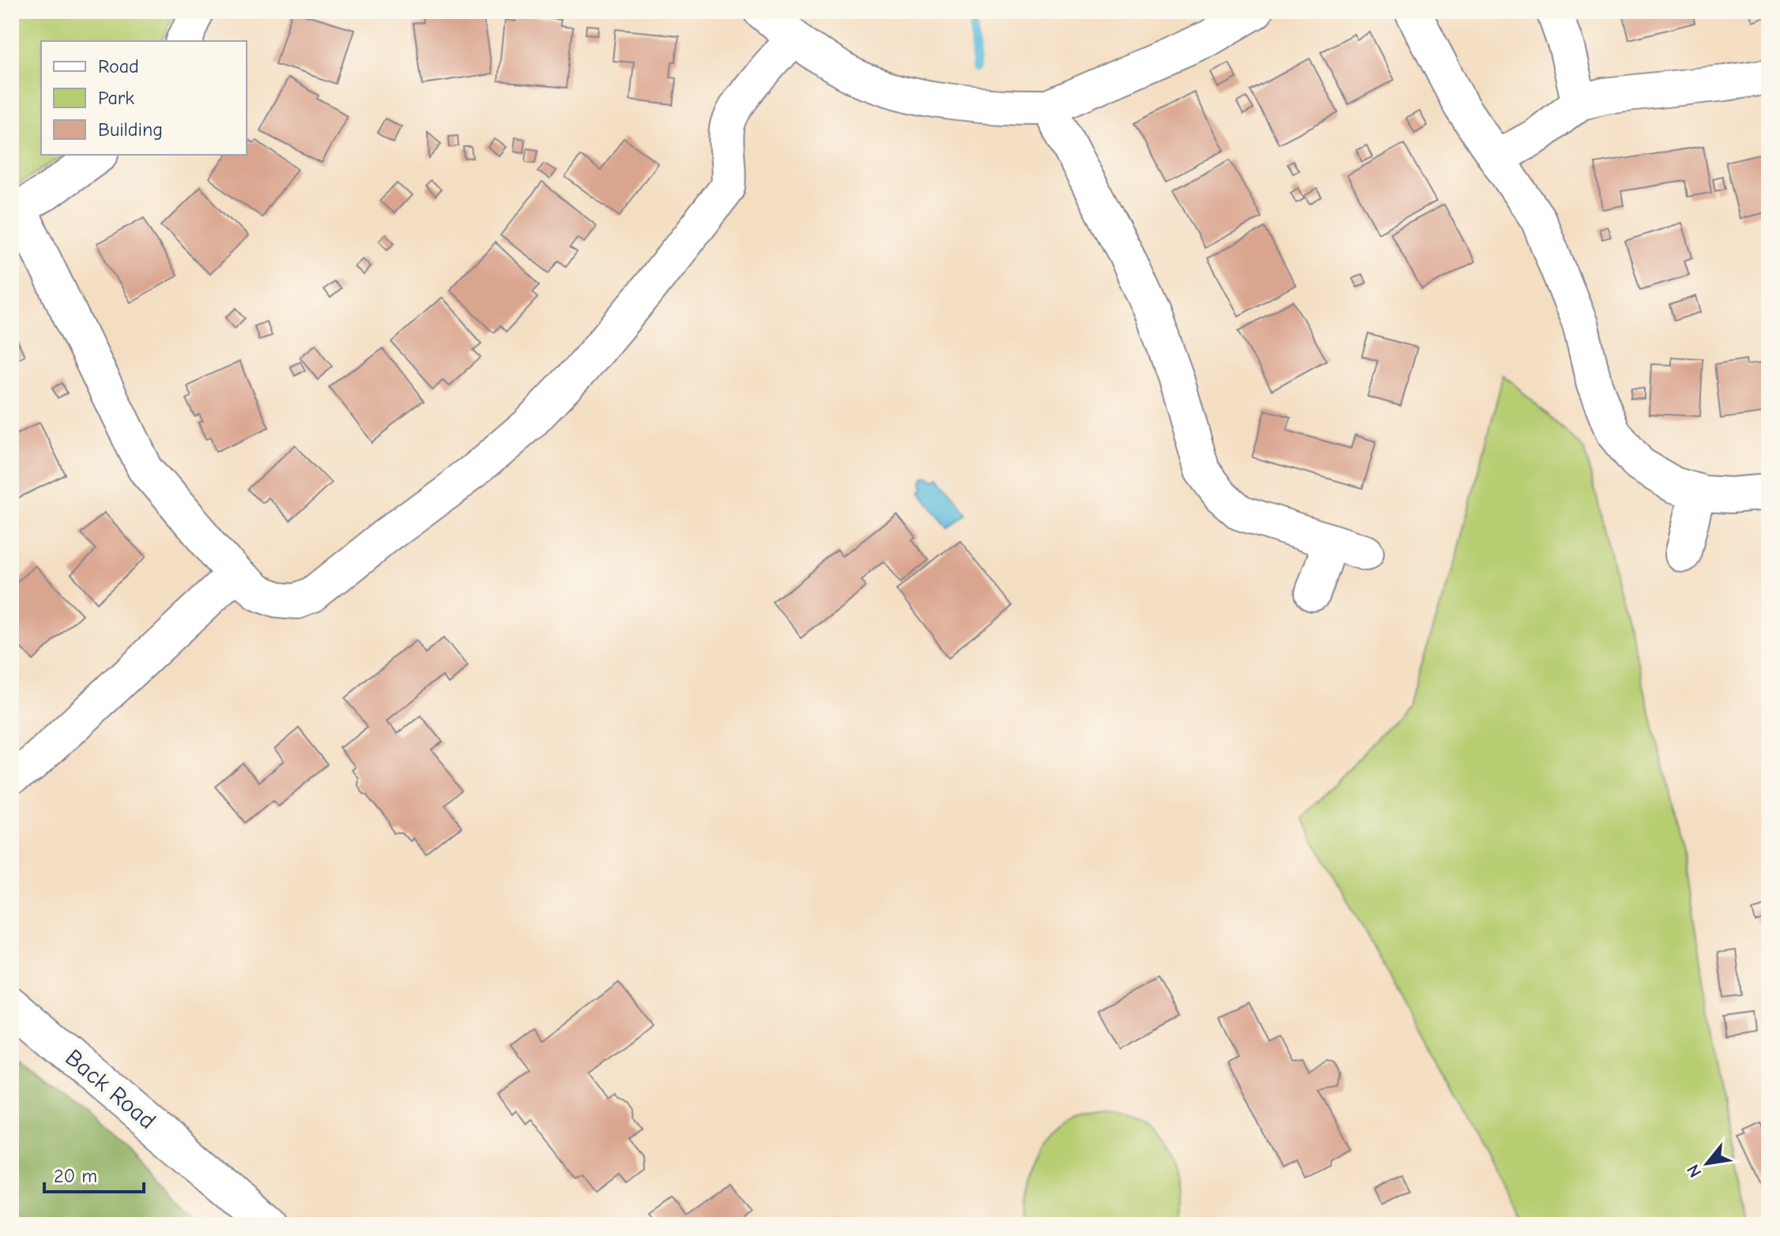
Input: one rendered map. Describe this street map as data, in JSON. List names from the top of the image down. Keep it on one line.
{"streets":{"street":["Back Road"]},"legend":["Road","Park","Building"],"scale_bar":"20 m","north":"bottom left"}
